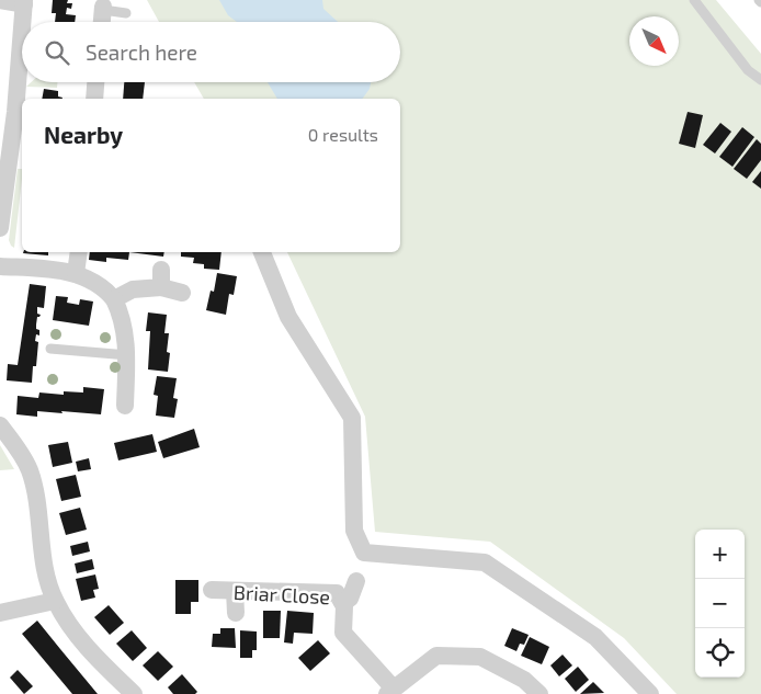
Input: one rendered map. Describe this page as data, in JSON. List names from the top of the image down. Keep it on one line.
{"streets":{"street":["Briar Close"]},"north":"bottom right","page":{"search":"Search here","heading":["Nearby","0 results"],"map_buttons":["+","−"]}}
